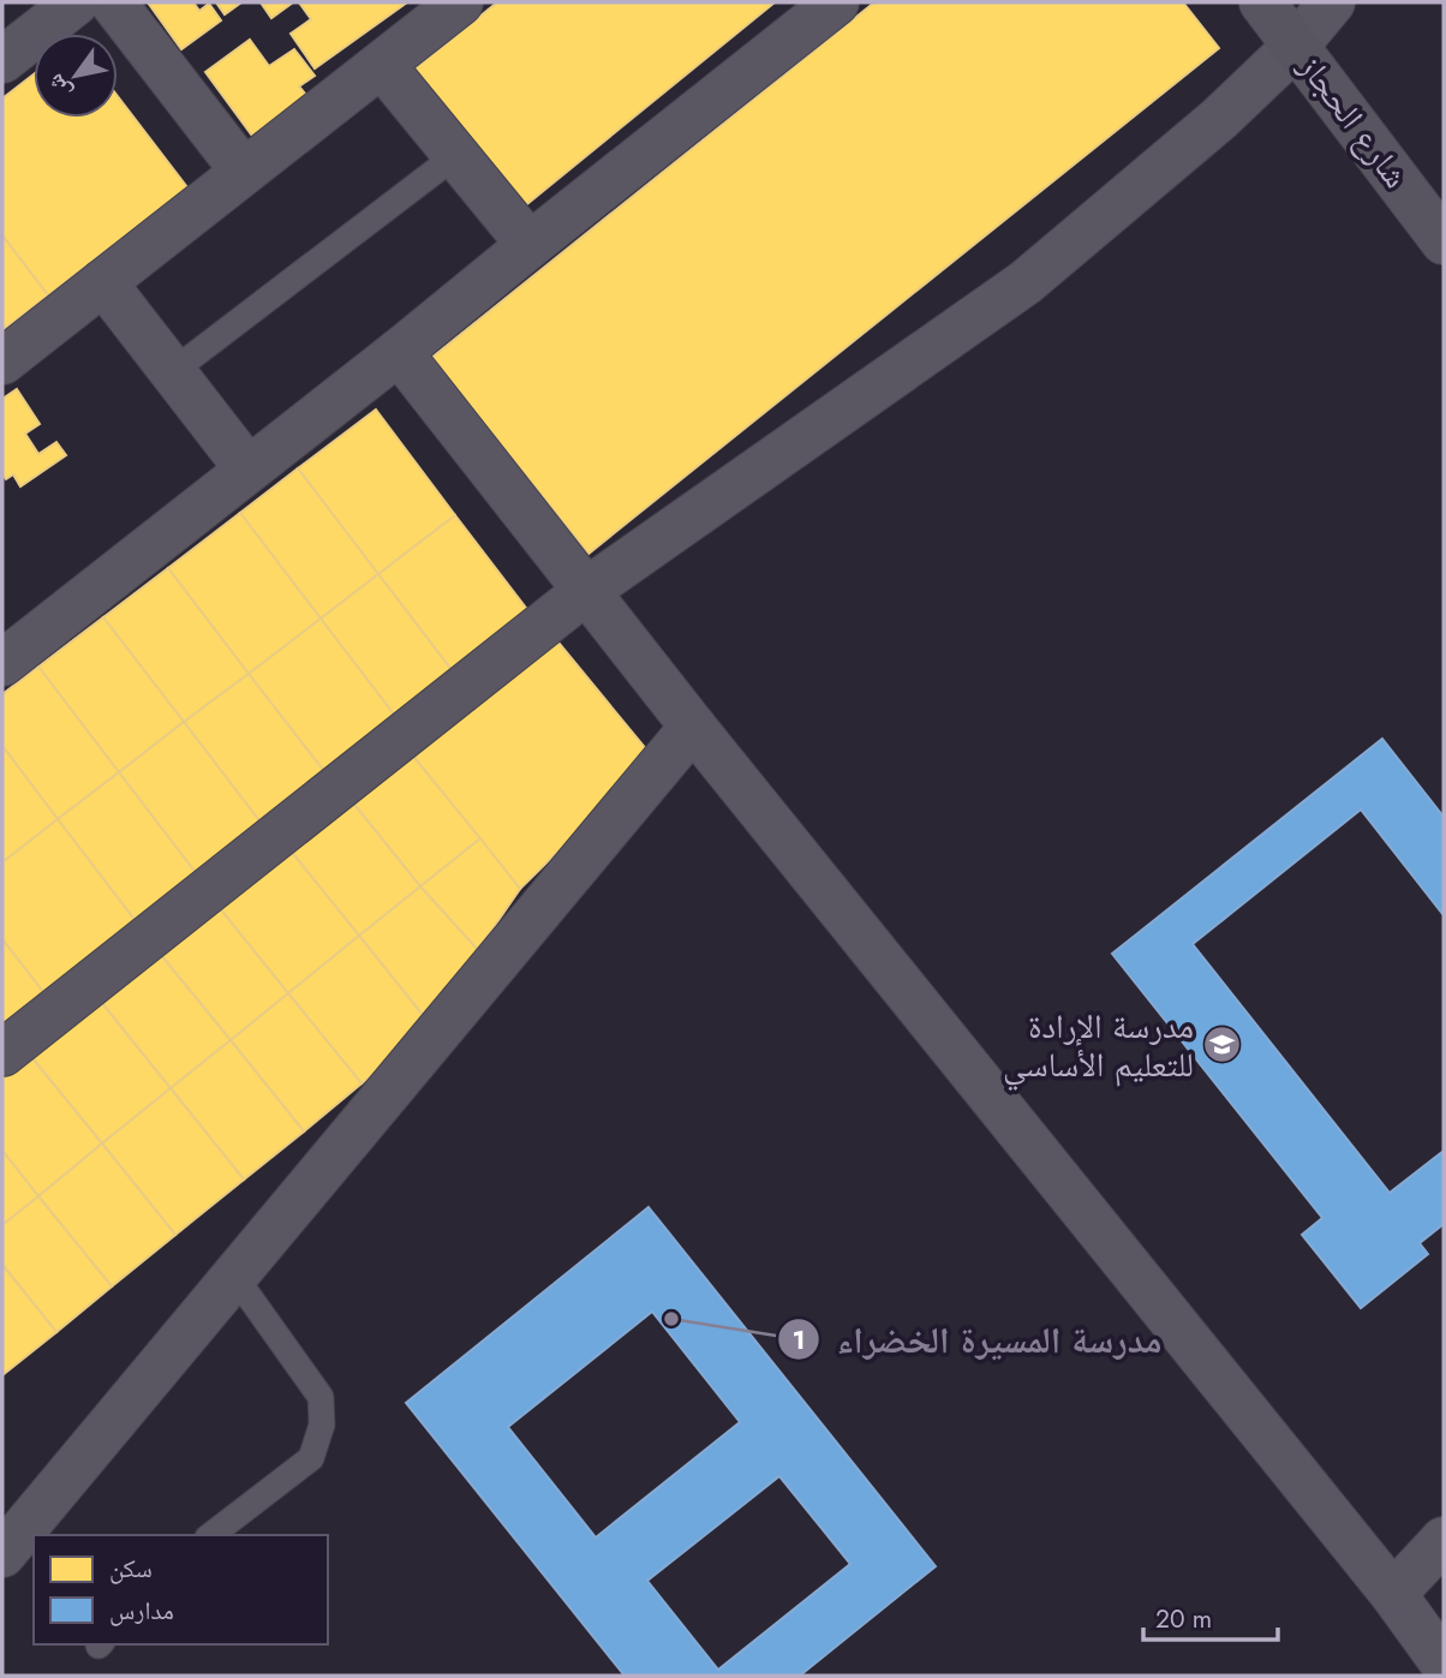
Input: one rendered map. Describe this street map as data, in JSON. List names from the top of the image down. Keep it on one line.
{"streets":{"main road":["شارع الحجاز"]},"places":{"school or university":["مدرسة الإرادة للتعليم الأساسي"],"other":["مدرسة المسيرة الخضراء"]},"legend":["سكن","مدارس"],"scale_bar":"20 m","north":"bottom left"}
